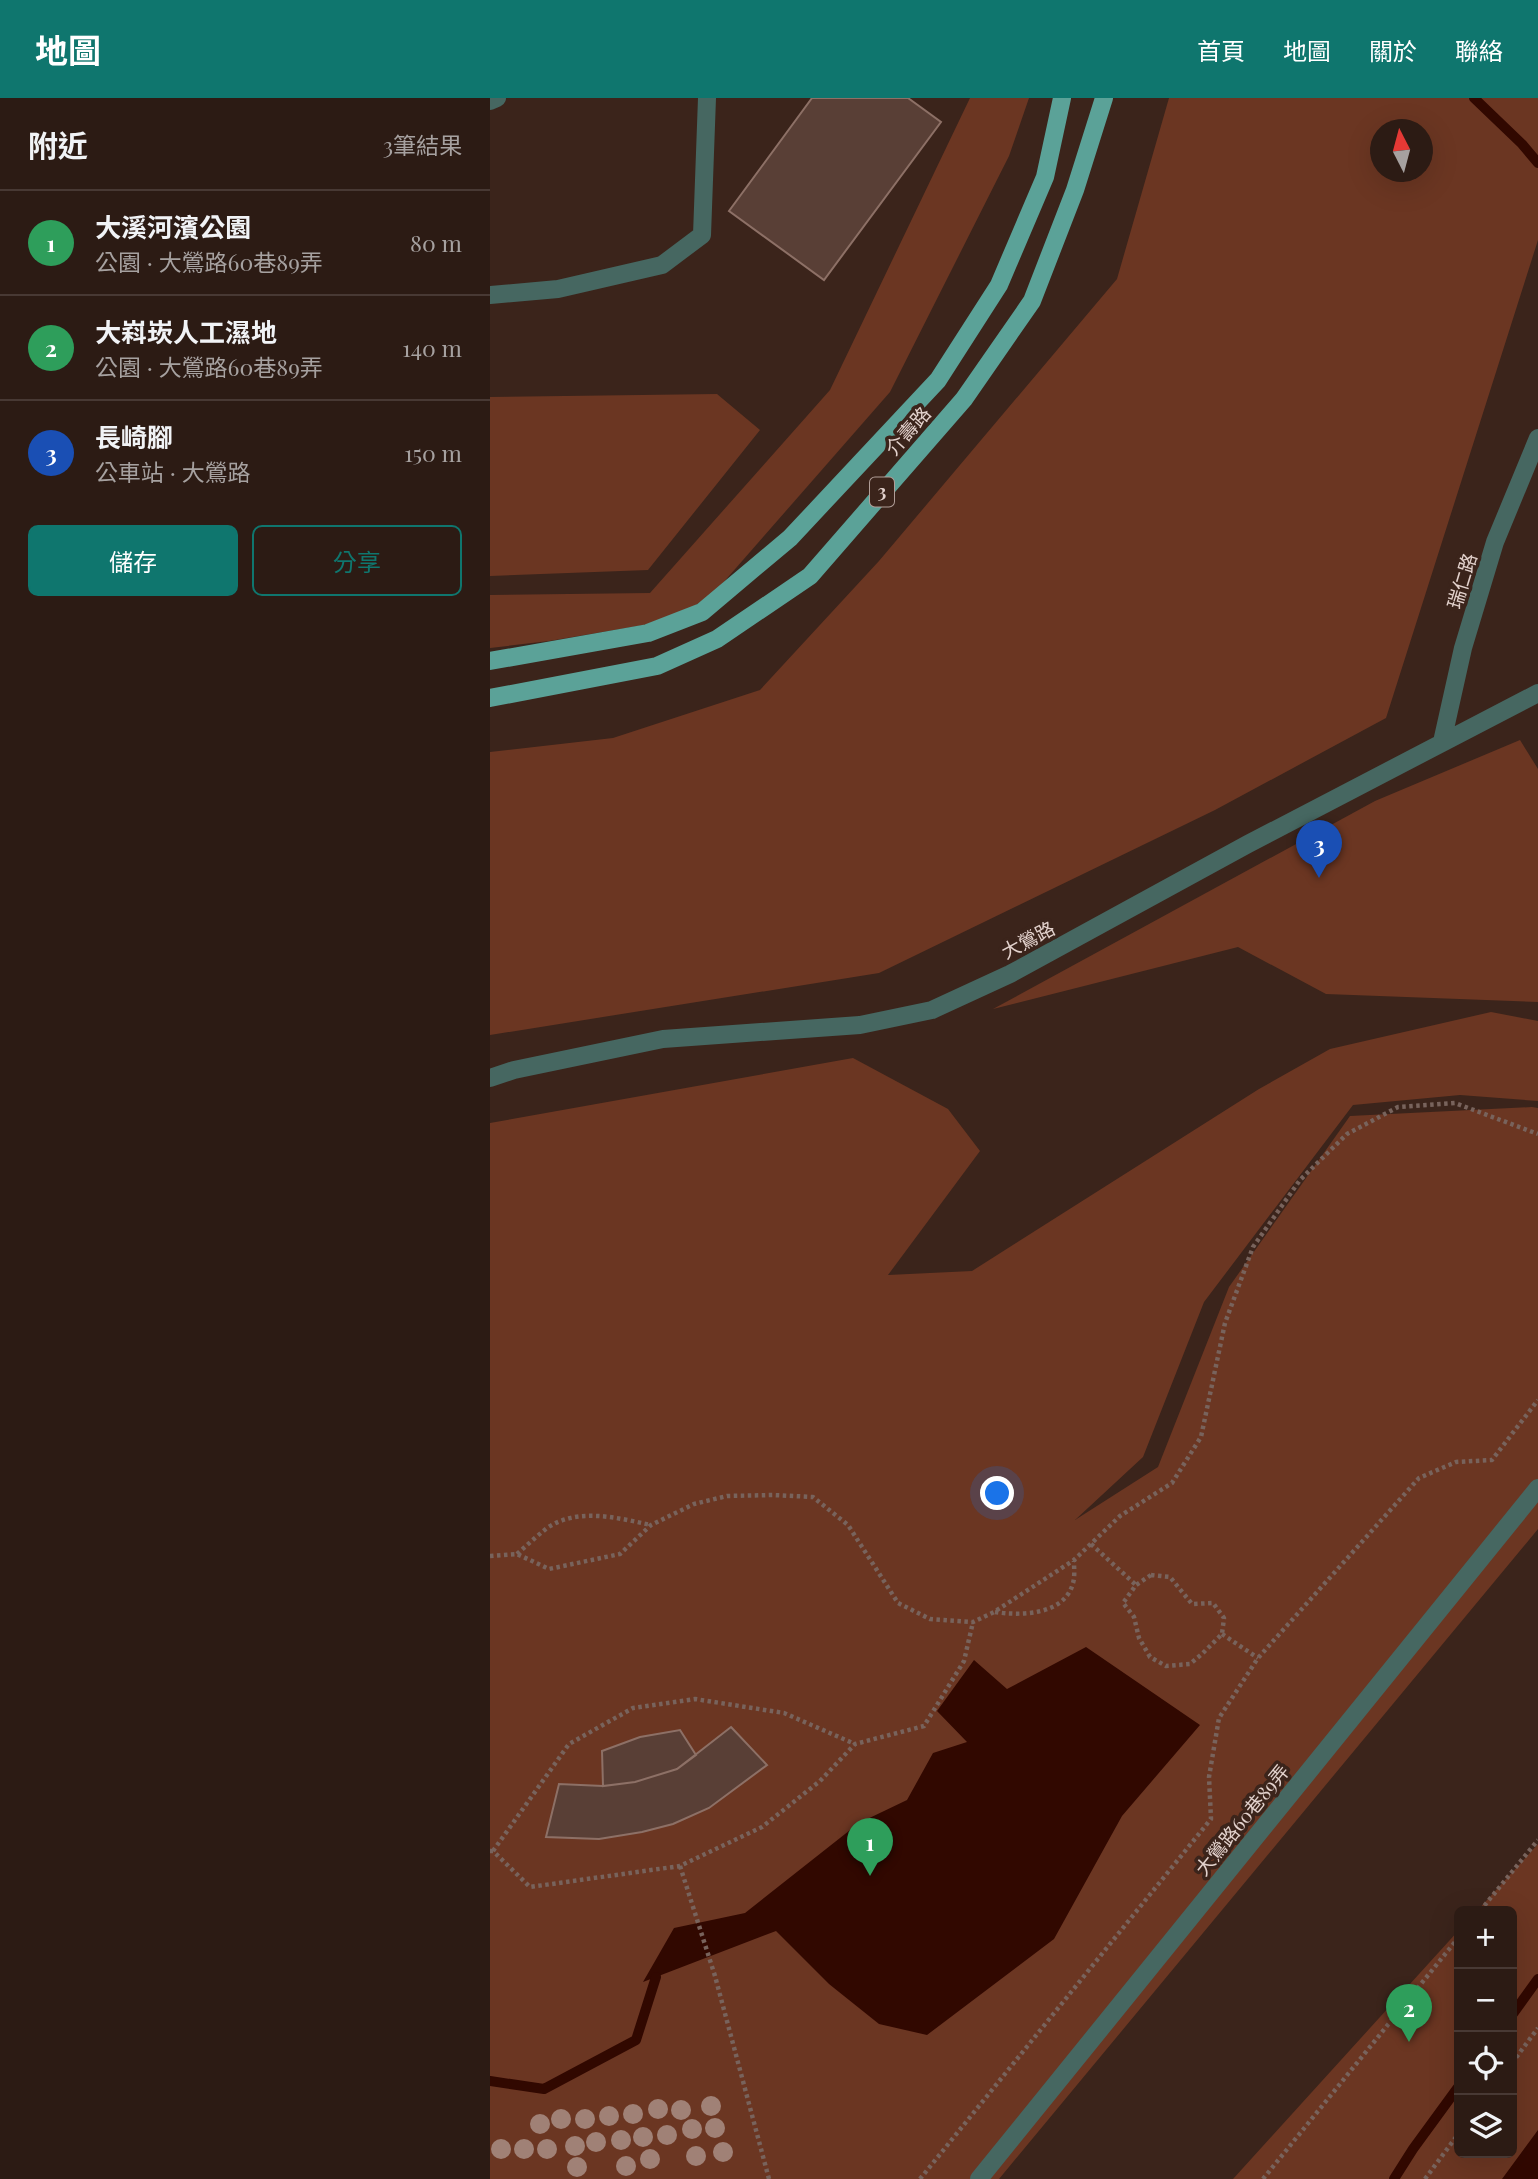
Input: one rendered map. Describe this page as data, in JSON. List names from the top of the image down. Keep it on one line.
{"streets":{"main road":["介壽路","3"],"street":["瑞仁路","大鶯路","大鶯路60巷89弄"]},"crossings":[["瑞仁路","大鶯路"]],"north":"top","page":{"header":"地圖","nav":["首頁","地圖","關於","聯絡"],"heading":["附近","3筆結果"],"list":[{"mark":"1","name":"大溪河濱公園","note":"公園 · 大鶯路60巷89弄","value":"80 m"},{"mark":"2","name":"大嵙崁人工濕地","note":"公園 · 大鶯路60巷89弄","value":"140 m"},{"mark":"3","name":"長崎腳","note":"公車站 · 大鶯路","value":"150 m"}],"buttons":["儲存","分享"],"pins":["3","1","2"],"map_buttons":["+","−"]}}
